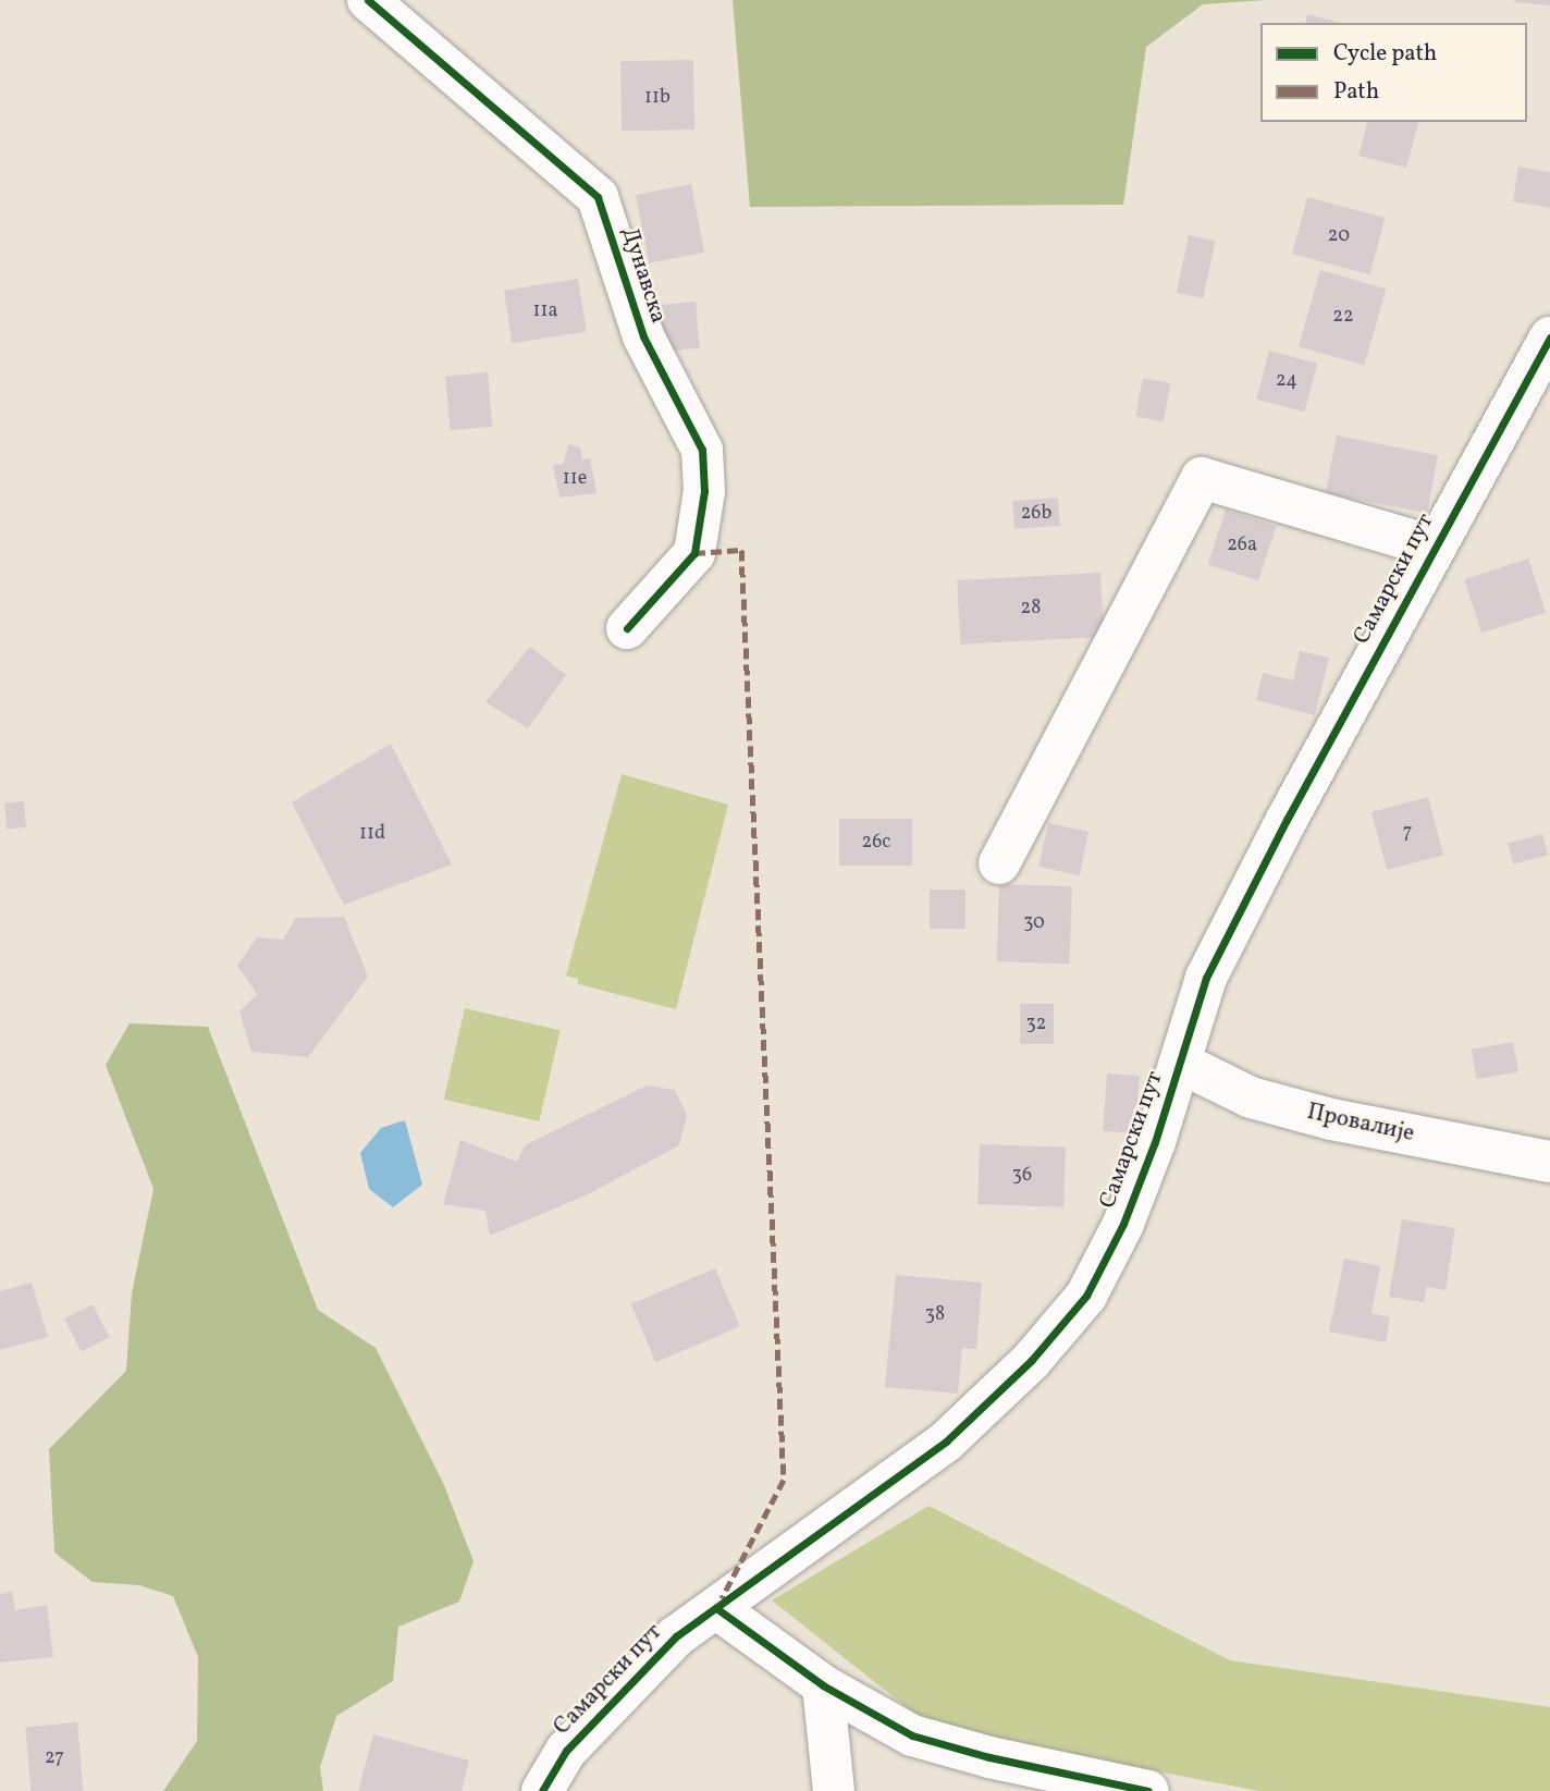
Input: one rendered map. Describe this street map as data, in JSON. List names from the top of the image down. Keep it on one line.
{"streets":{"street":["Дунавска","Самарски пут","Провалије"]},"crossings":[["Самарски пут","Провалије"]],"house_numbers":["11b","20","11a","22","24","11e","26b","26a","28","7","11d","26c","30","32","36","38","27"],"legend":["Cycle path","Path"]}
